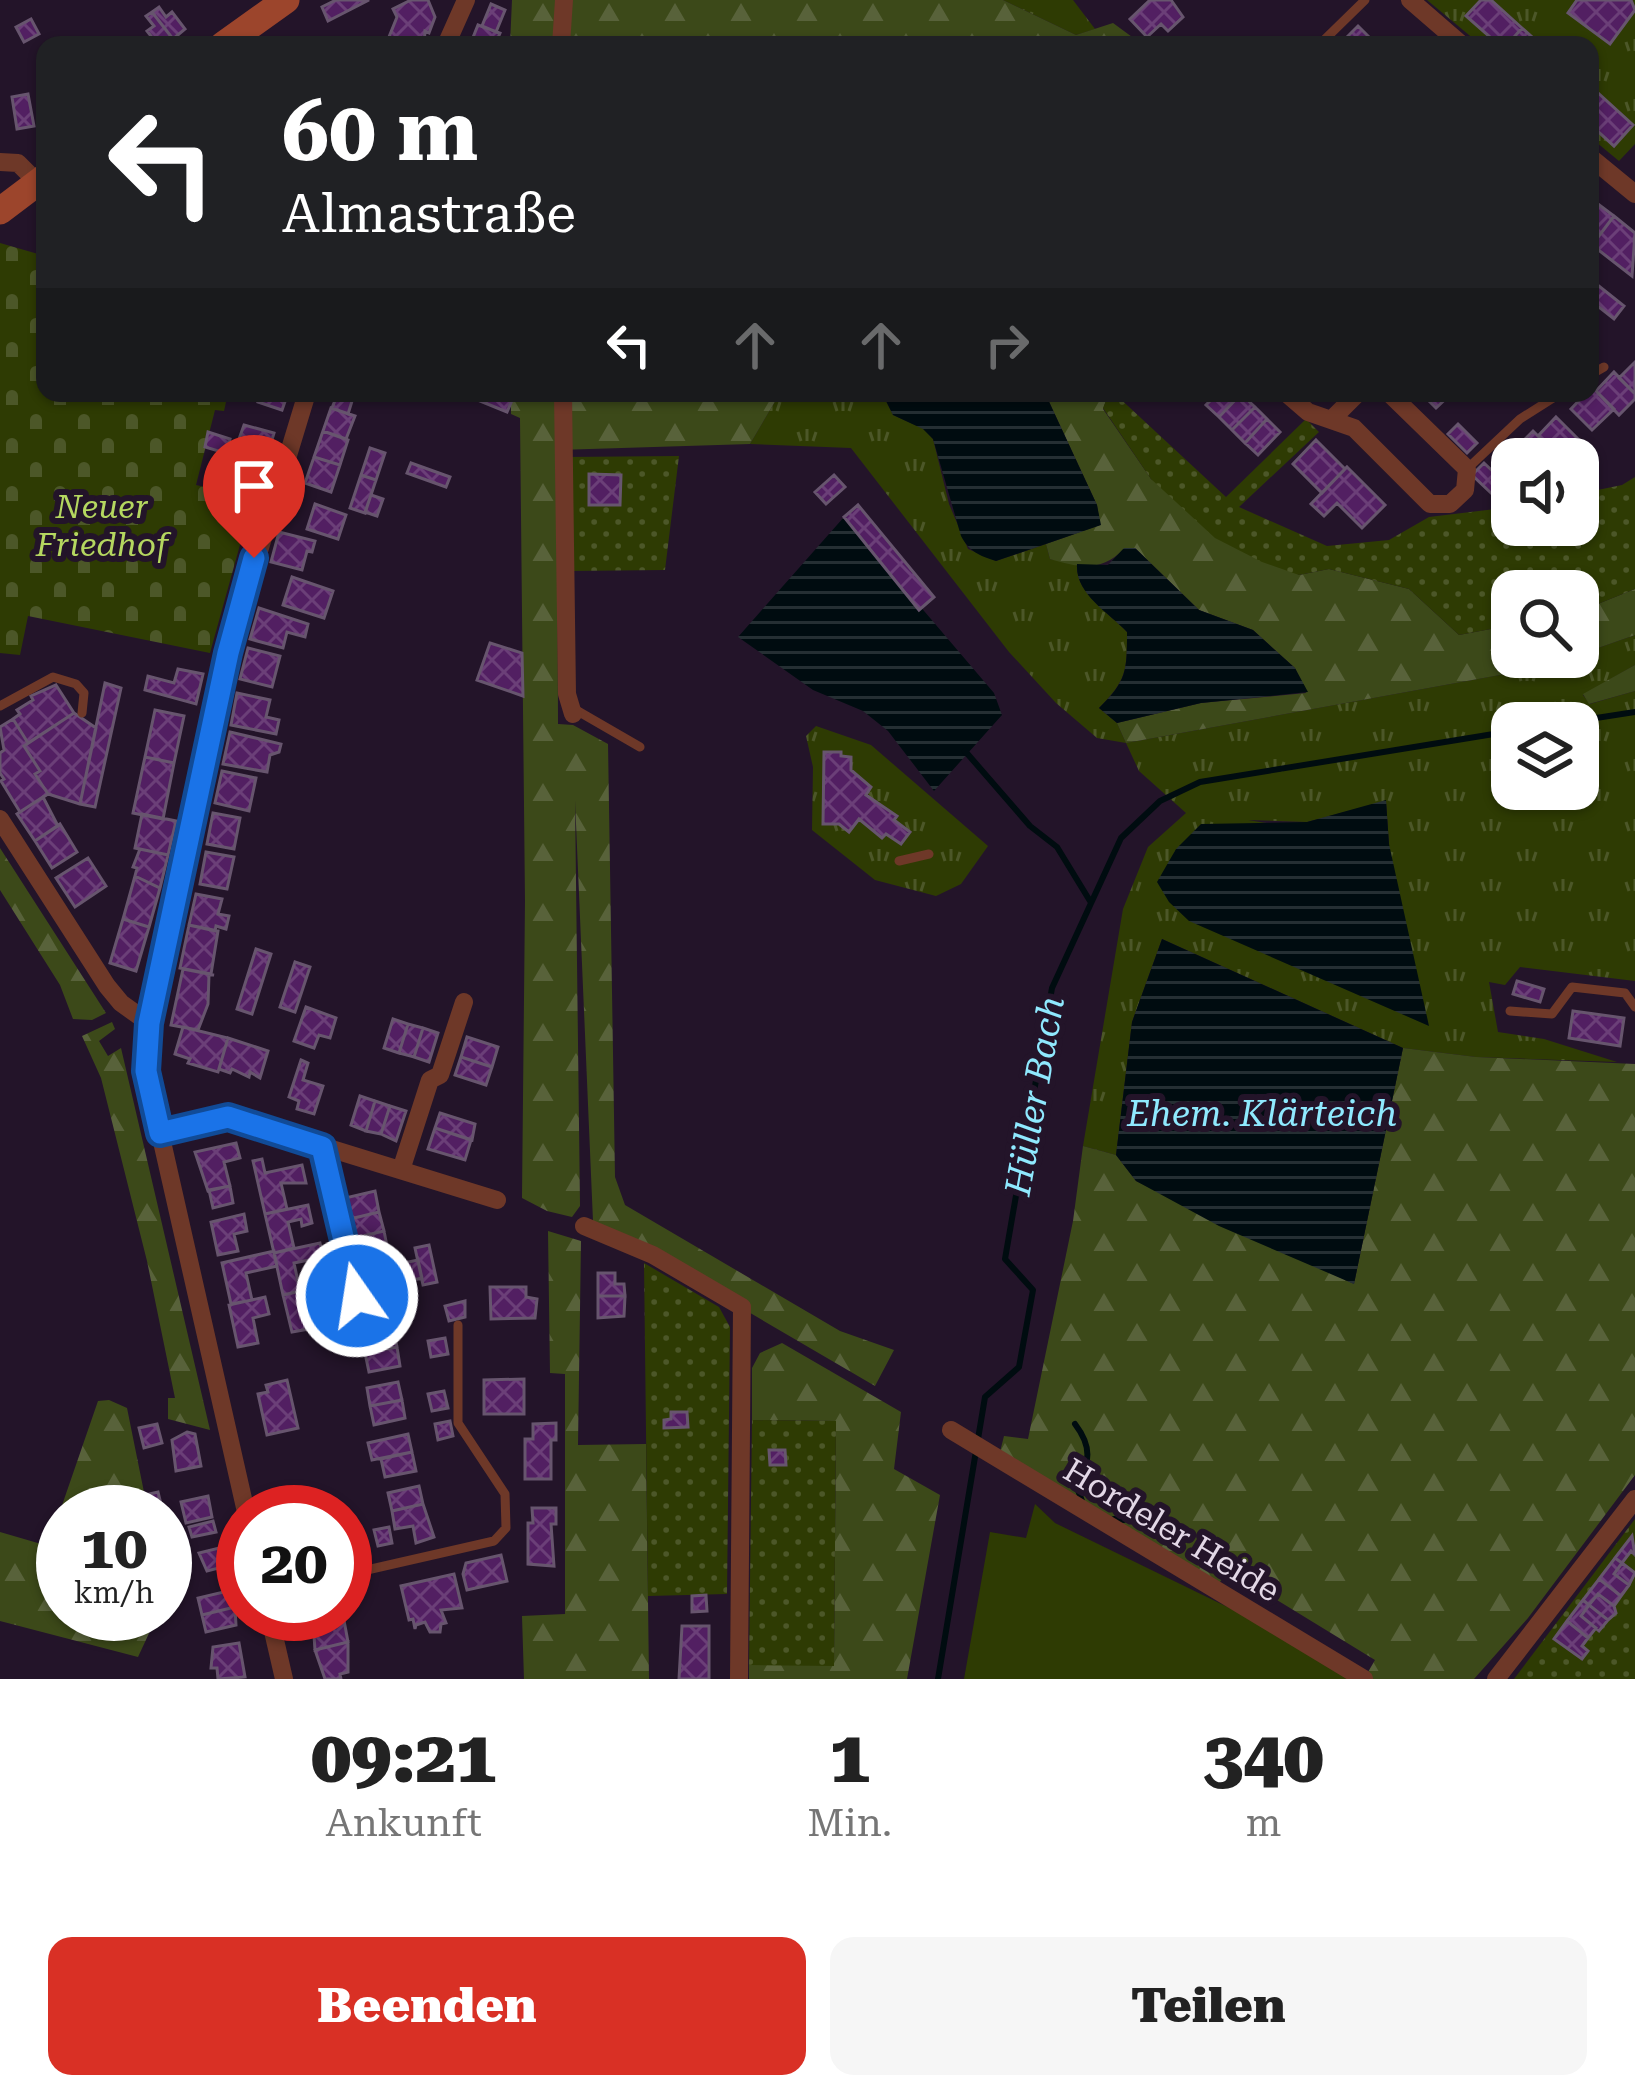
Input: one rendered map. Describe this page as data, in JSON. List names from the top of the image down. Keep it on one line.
{"streets":{"street":["Hordeler Heide"]},"water":["Hüller Bach","Ehem. Klärteich"],"parks":["Neuer Friedhof"],"page":{"turn":["60 m","Almastraße"],"speed":"10 km/h","limit":"20","eta":["09:21","Ankunft","1","Min.","340","m"],"buttons":["Beenden","Teilen"]}}
